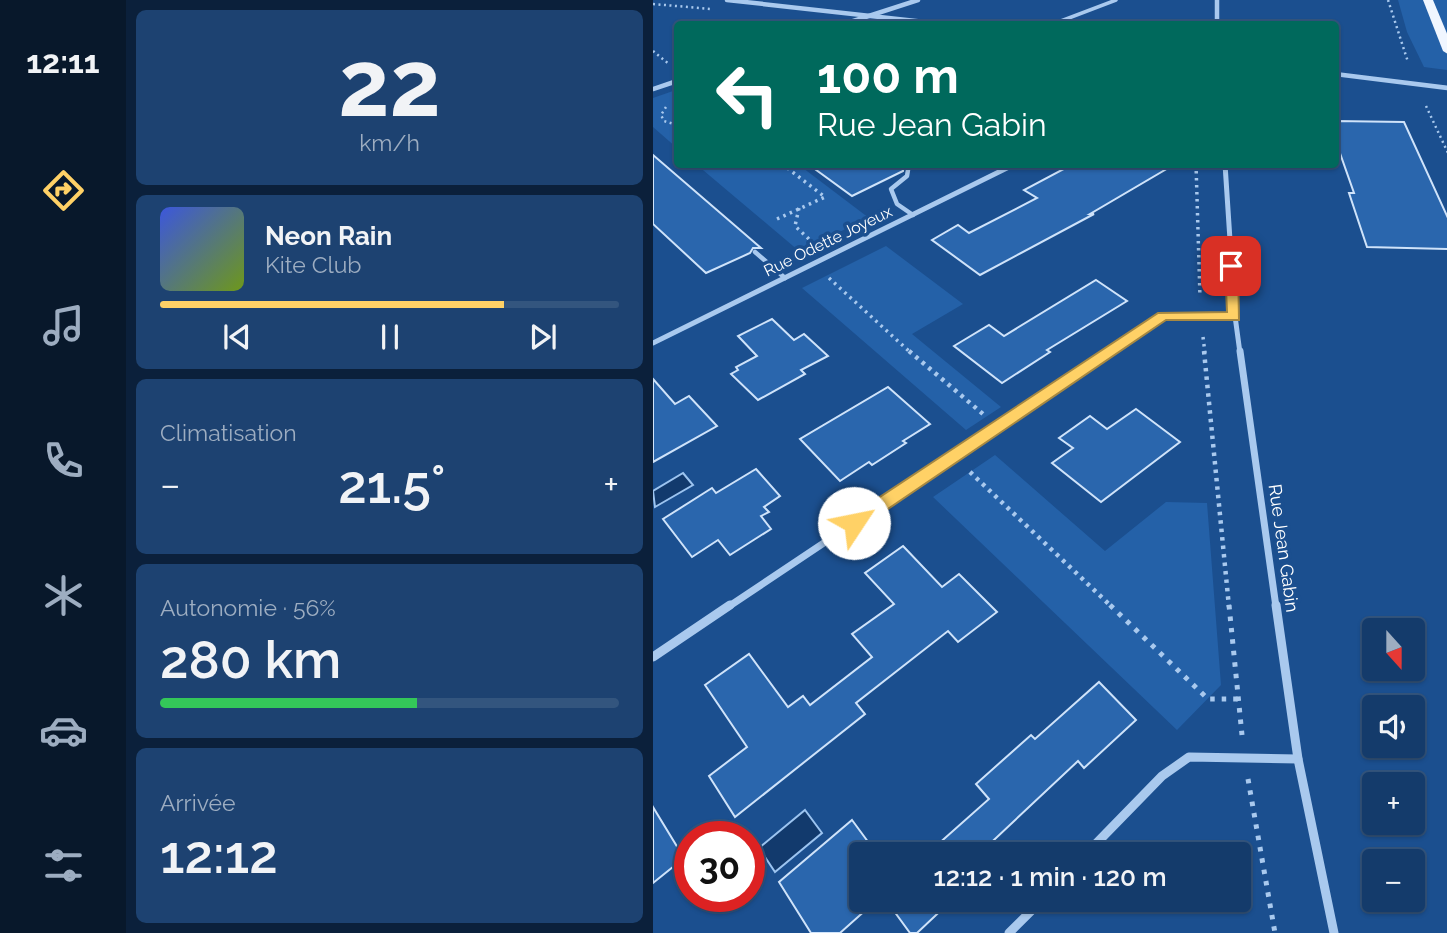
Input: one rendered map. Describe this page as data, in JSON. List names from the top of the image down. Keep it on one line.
{"streets":{"street":["Rue Odette Joyeux","Rue Jean Gabin"]},"north":"bottom","page":{"tabs":"12:11","tile":[["22","km/h"],"Climatisation",["Autonomie · 56%","280 km"],["Arrivée","12:12"]],"turn":["100 m","Rue Jean Gabin"],"song":["Neon Rain","Kite Club"],"heat":["−","21.5°","+"],"map_buttons":["+","−"],"limit":"30","trip":"12:12 · 1 min · 120 m"}}
